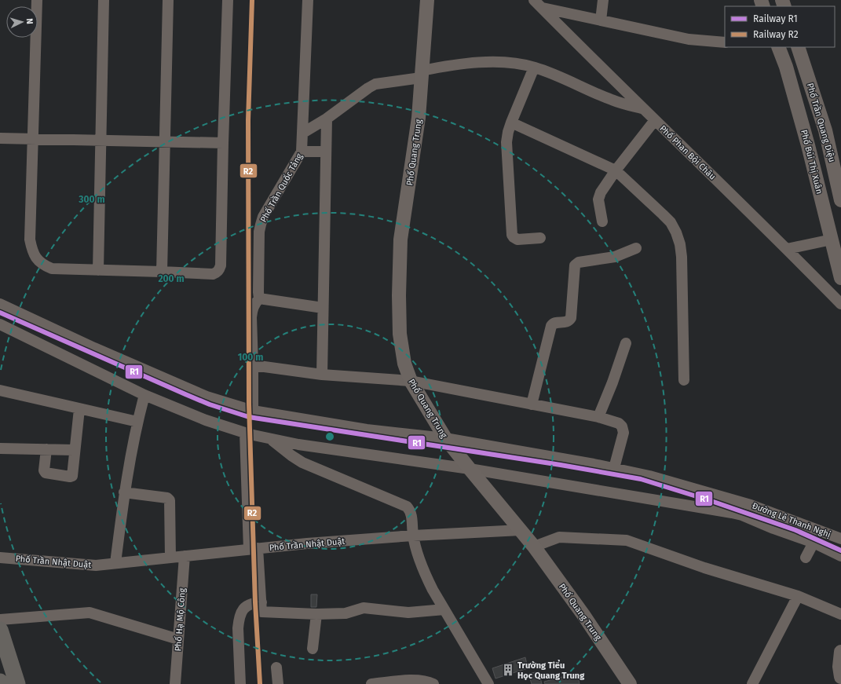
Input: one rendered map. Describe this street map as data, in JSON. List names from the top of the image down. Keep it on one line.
{"streets":{"main road":["Phố Trần Quang Diệu","Phố Quang Trung","Phố Bùi Thị Xuân"],"street":["Phố Phan Bội Châu","Phố Trần Quốc Tảng","Đường Lê Thanh Nghị","Phố Trần Nhật Duật","Phố Hạ Mộ Công"]},"crossings":[["Phố Quang Trung","Đường Lê Thanh Nghị"],["Phố Quang Trung","Phố Trần Nhật Duật"],["Phố Trần Nhật Duật","Phố Hạ Mộ Công"]],"places":{"building":["Trường Tiểu Học Quang Trung"]},"lines":["rail line R2","rail line R1"],"legend":["Railway R1","Railway R2"],"north":"right","rings":["300 m","200 m","100 m"]}
